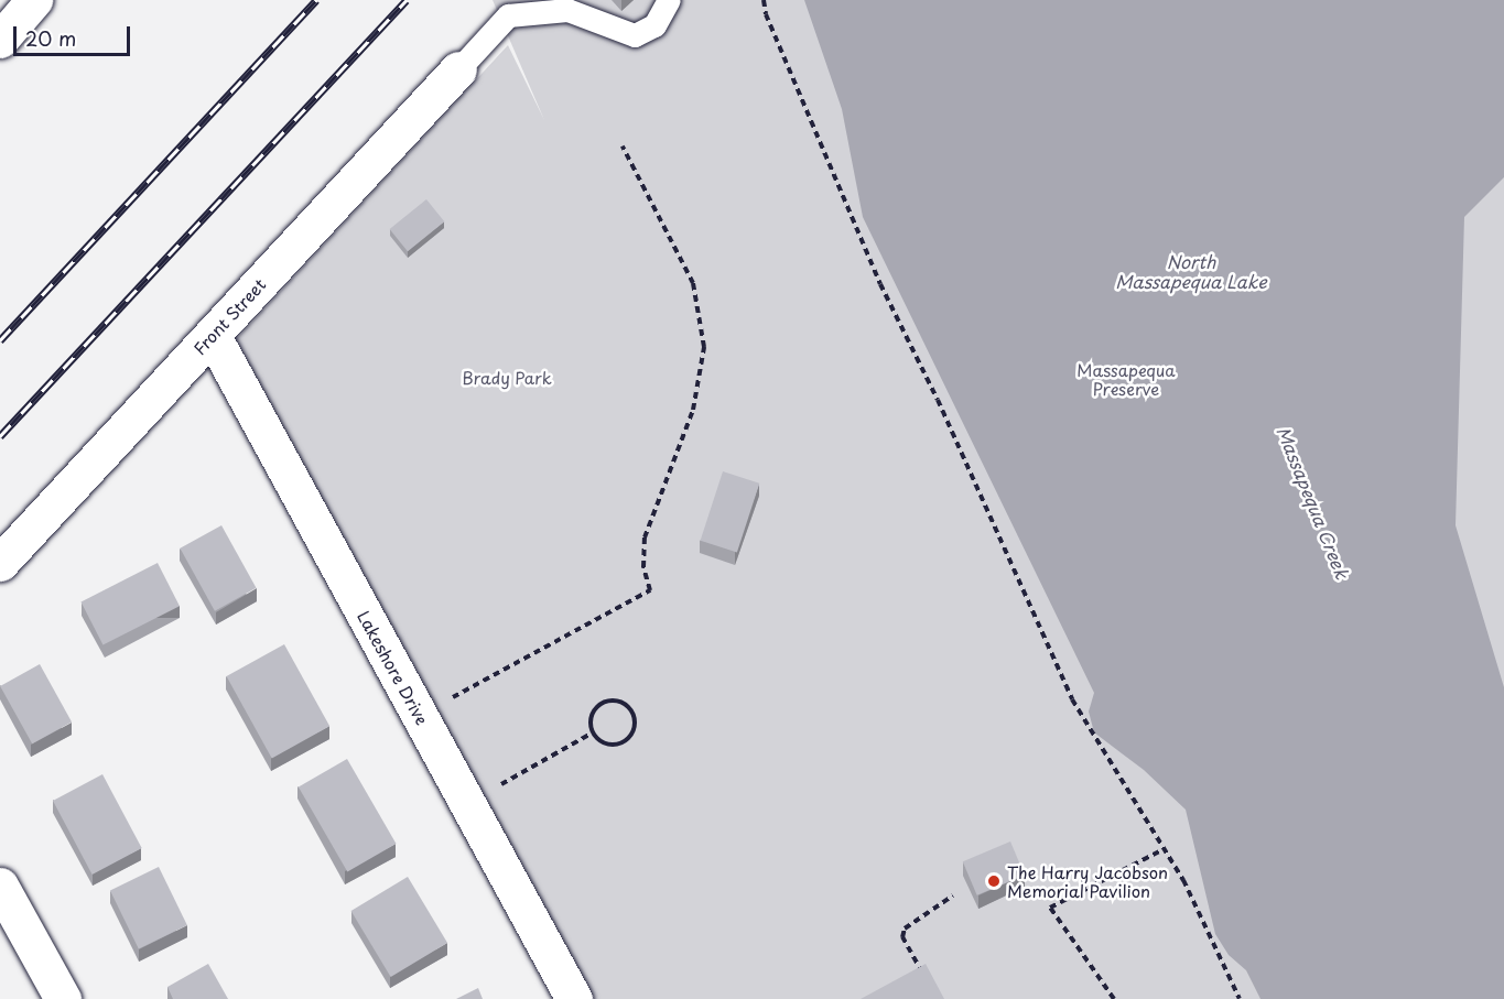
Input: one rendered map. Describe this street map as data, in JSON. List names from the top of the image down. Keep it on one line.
{"streets":{"main road":["Front Street","Lakeshore Drive"]},"crossings":[["Front Street","Lakeshore Drive"]],"water":["North Massapequa Lake","Massapequa Creek"],"parks":["Massapequa Preserve","Brady Park"],"places":["The Harry Jacobson Memorial Pavilion"],"scale_bar":"20 m"}
